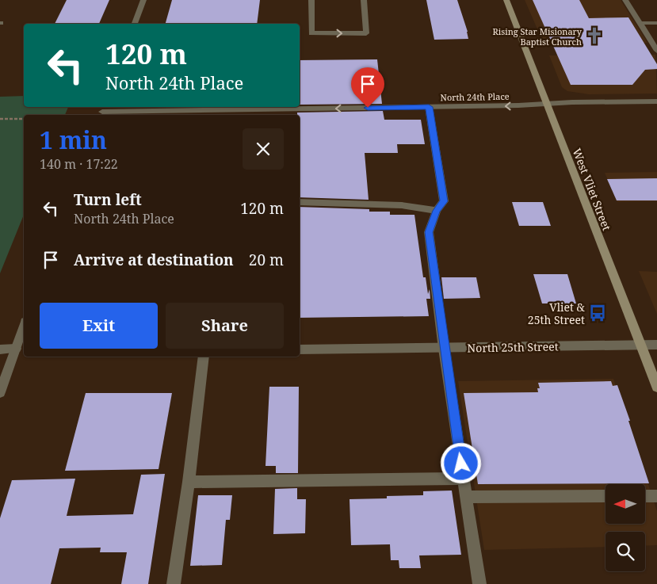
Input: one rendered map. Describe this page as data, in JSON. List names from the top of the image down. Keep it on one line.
{"streets":{"street":["North 24th Place","West Vliet Street","North 25th Street"]},"crossings":[["North 24th Place","West Vliet Street"],["West Vliet Street","North 25th Street"]],"one_way":["North 24th Place"],"places":{"church":["Rising Star Misionary Baptist Church"],"bus stop":["Vliet & 25th Street"]},"north":"left","page":{"turn":["120 m","North 24th Place"],"heading":["1 min","140 m · 17:22"],"list":[{"name":"Turn left","note":"North 24th Place","value":"120 m"},{"name":"Arrive at destination","value":"20 m"}],"buttons":["Exit","Share"]}}
